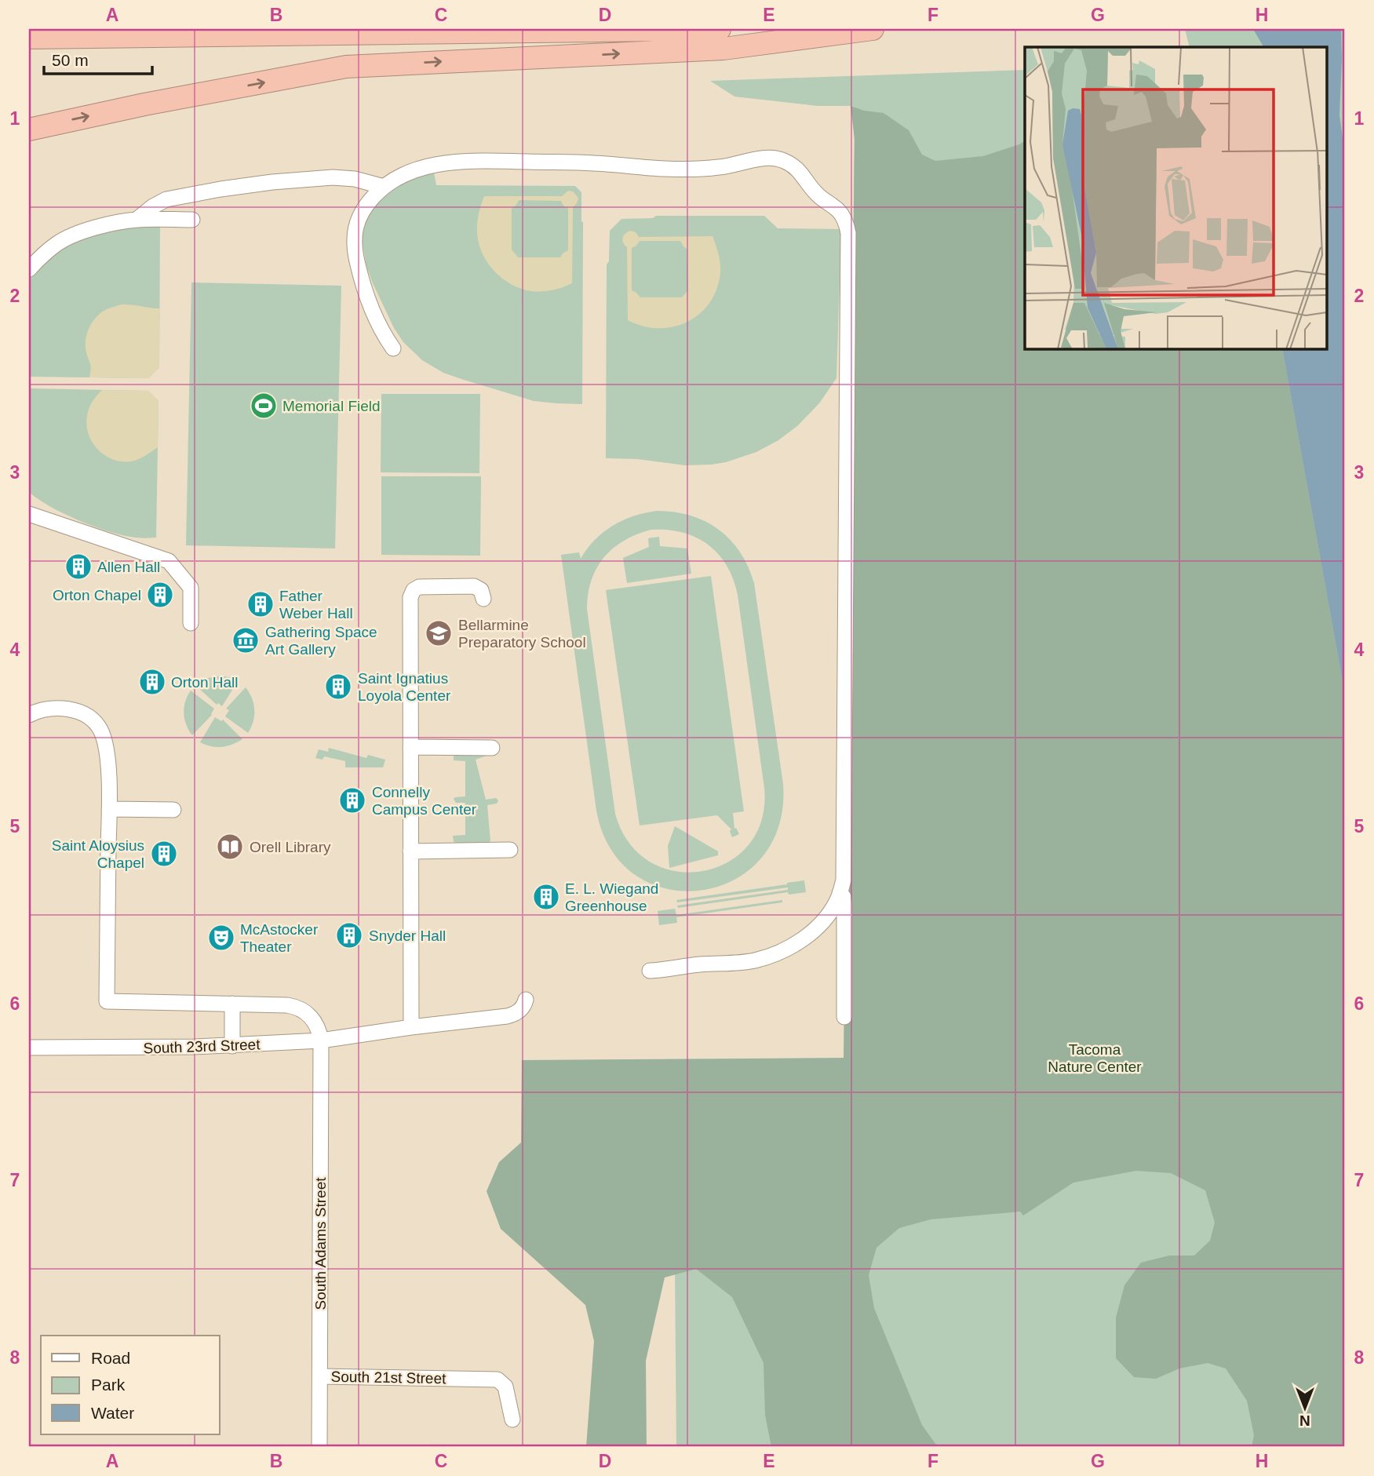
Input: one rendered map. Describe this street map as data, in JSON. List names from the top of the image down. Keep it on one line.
{"streets":{"street":["South 23rd Street","South Adams Street","South 21st Street"]},"crossings":[["South 23rd Street","South Adams Street"],["South Adams Street","South 21st Street"]],"parks":["Tacoma Nature Center"],"places":{"sports":["Memorial Field"],"building":["Allen Hall","Orton Chapel","Father Weber Hall","Orton Hall","Saint Ignatius Loyola Center","Connelly Campus Center","Saint Aloysius Chapel","E. L. Wiegand Greenhouse","Snyder Hall"],"school or university":["Bellarmine Preparatory School"],"museum":["Gathering Space Art Gallery"],"library":["Orell Library"],"theatre":["McAstocker Theater"]},"legend":["Road","Park","Water"],"scale_bar":"50 m","north":"bottom","grid":{"columns":["A","B","C","D","E","F","G","H"],"rows":["1","2","3","4","5","6","7","8"]}}
